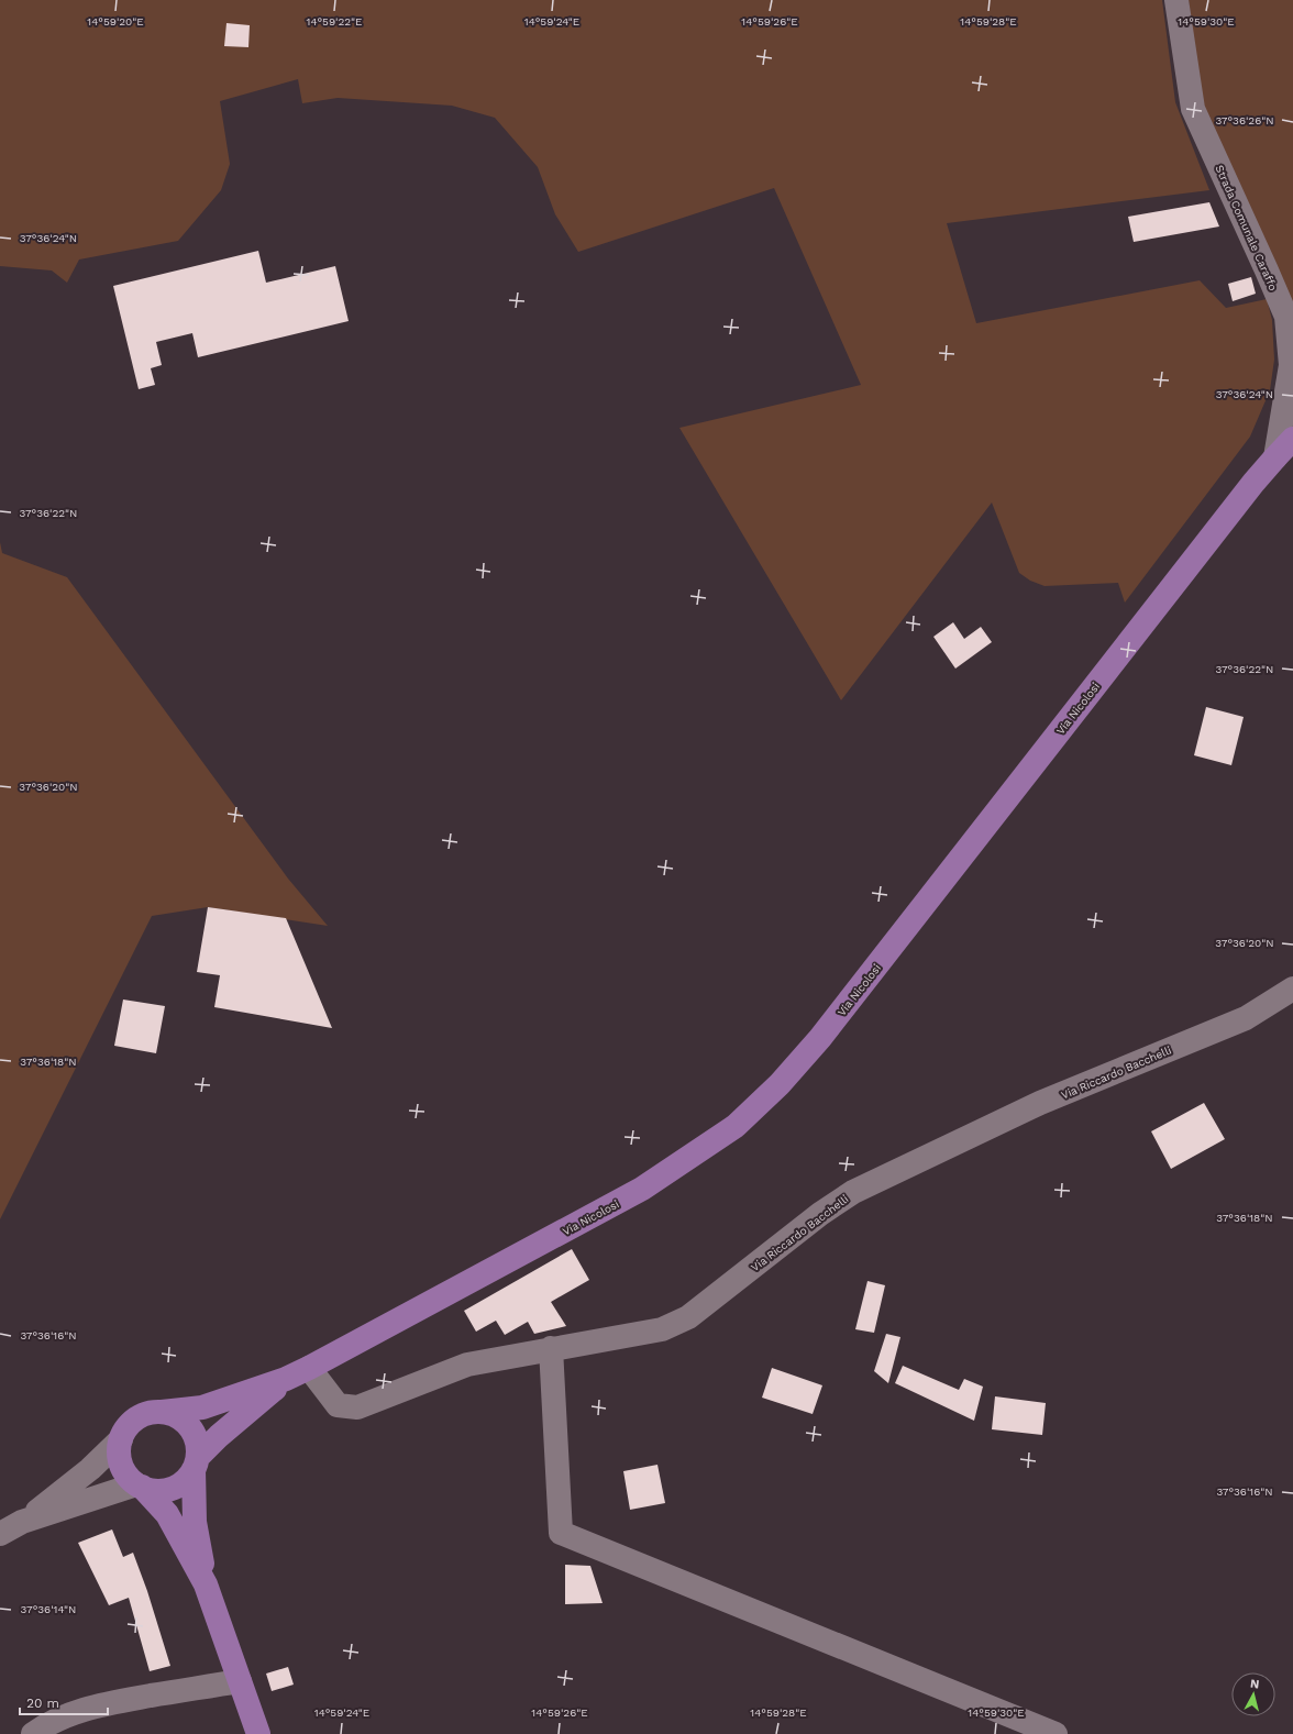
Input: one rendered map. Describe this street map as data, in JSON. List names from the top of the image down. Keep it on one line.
{"streets":{"main road":["Via Nicolosi"],"street":["Strada Comunale Caraffo","Via Riccardo Bacchelli"]},"crossings":[["Strada Comunale Caraffo","Via Nicolosi"],["Via Nicolosi","Via Riccardo Bacchelli"]],"scale_bar":"20 m","north":"top","coordinates":["14°59'20\"E","14°59'22\"E","14°59'24\"E","14°59'26\"E","14°59'28\"E","14°59'30\"E","37°36'26\"N","37°36'24\"N","37°36'22\"N","37°36'20\"N","37°36'18\"N","37°36'16\"N","37°36'14\"N"]}
